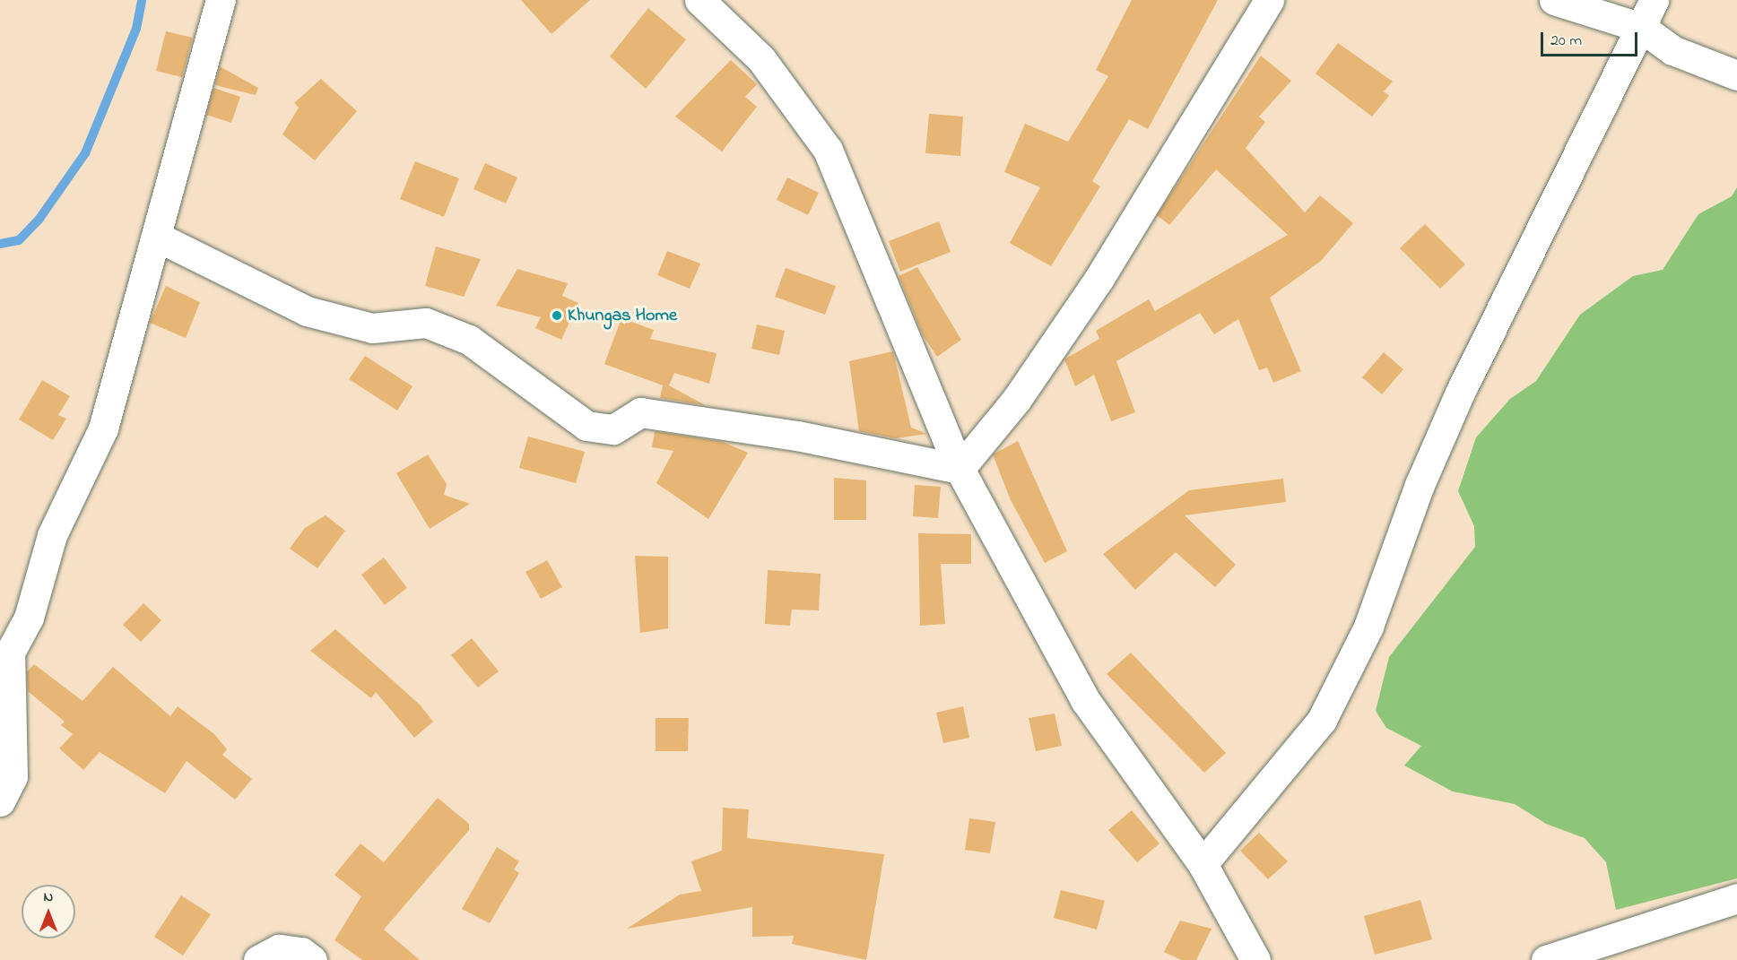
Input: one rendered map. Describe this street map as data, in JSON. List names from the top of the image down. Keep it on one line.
{"places":["Khungas Home"],"scale_bar":"20 m","north":"top"}
